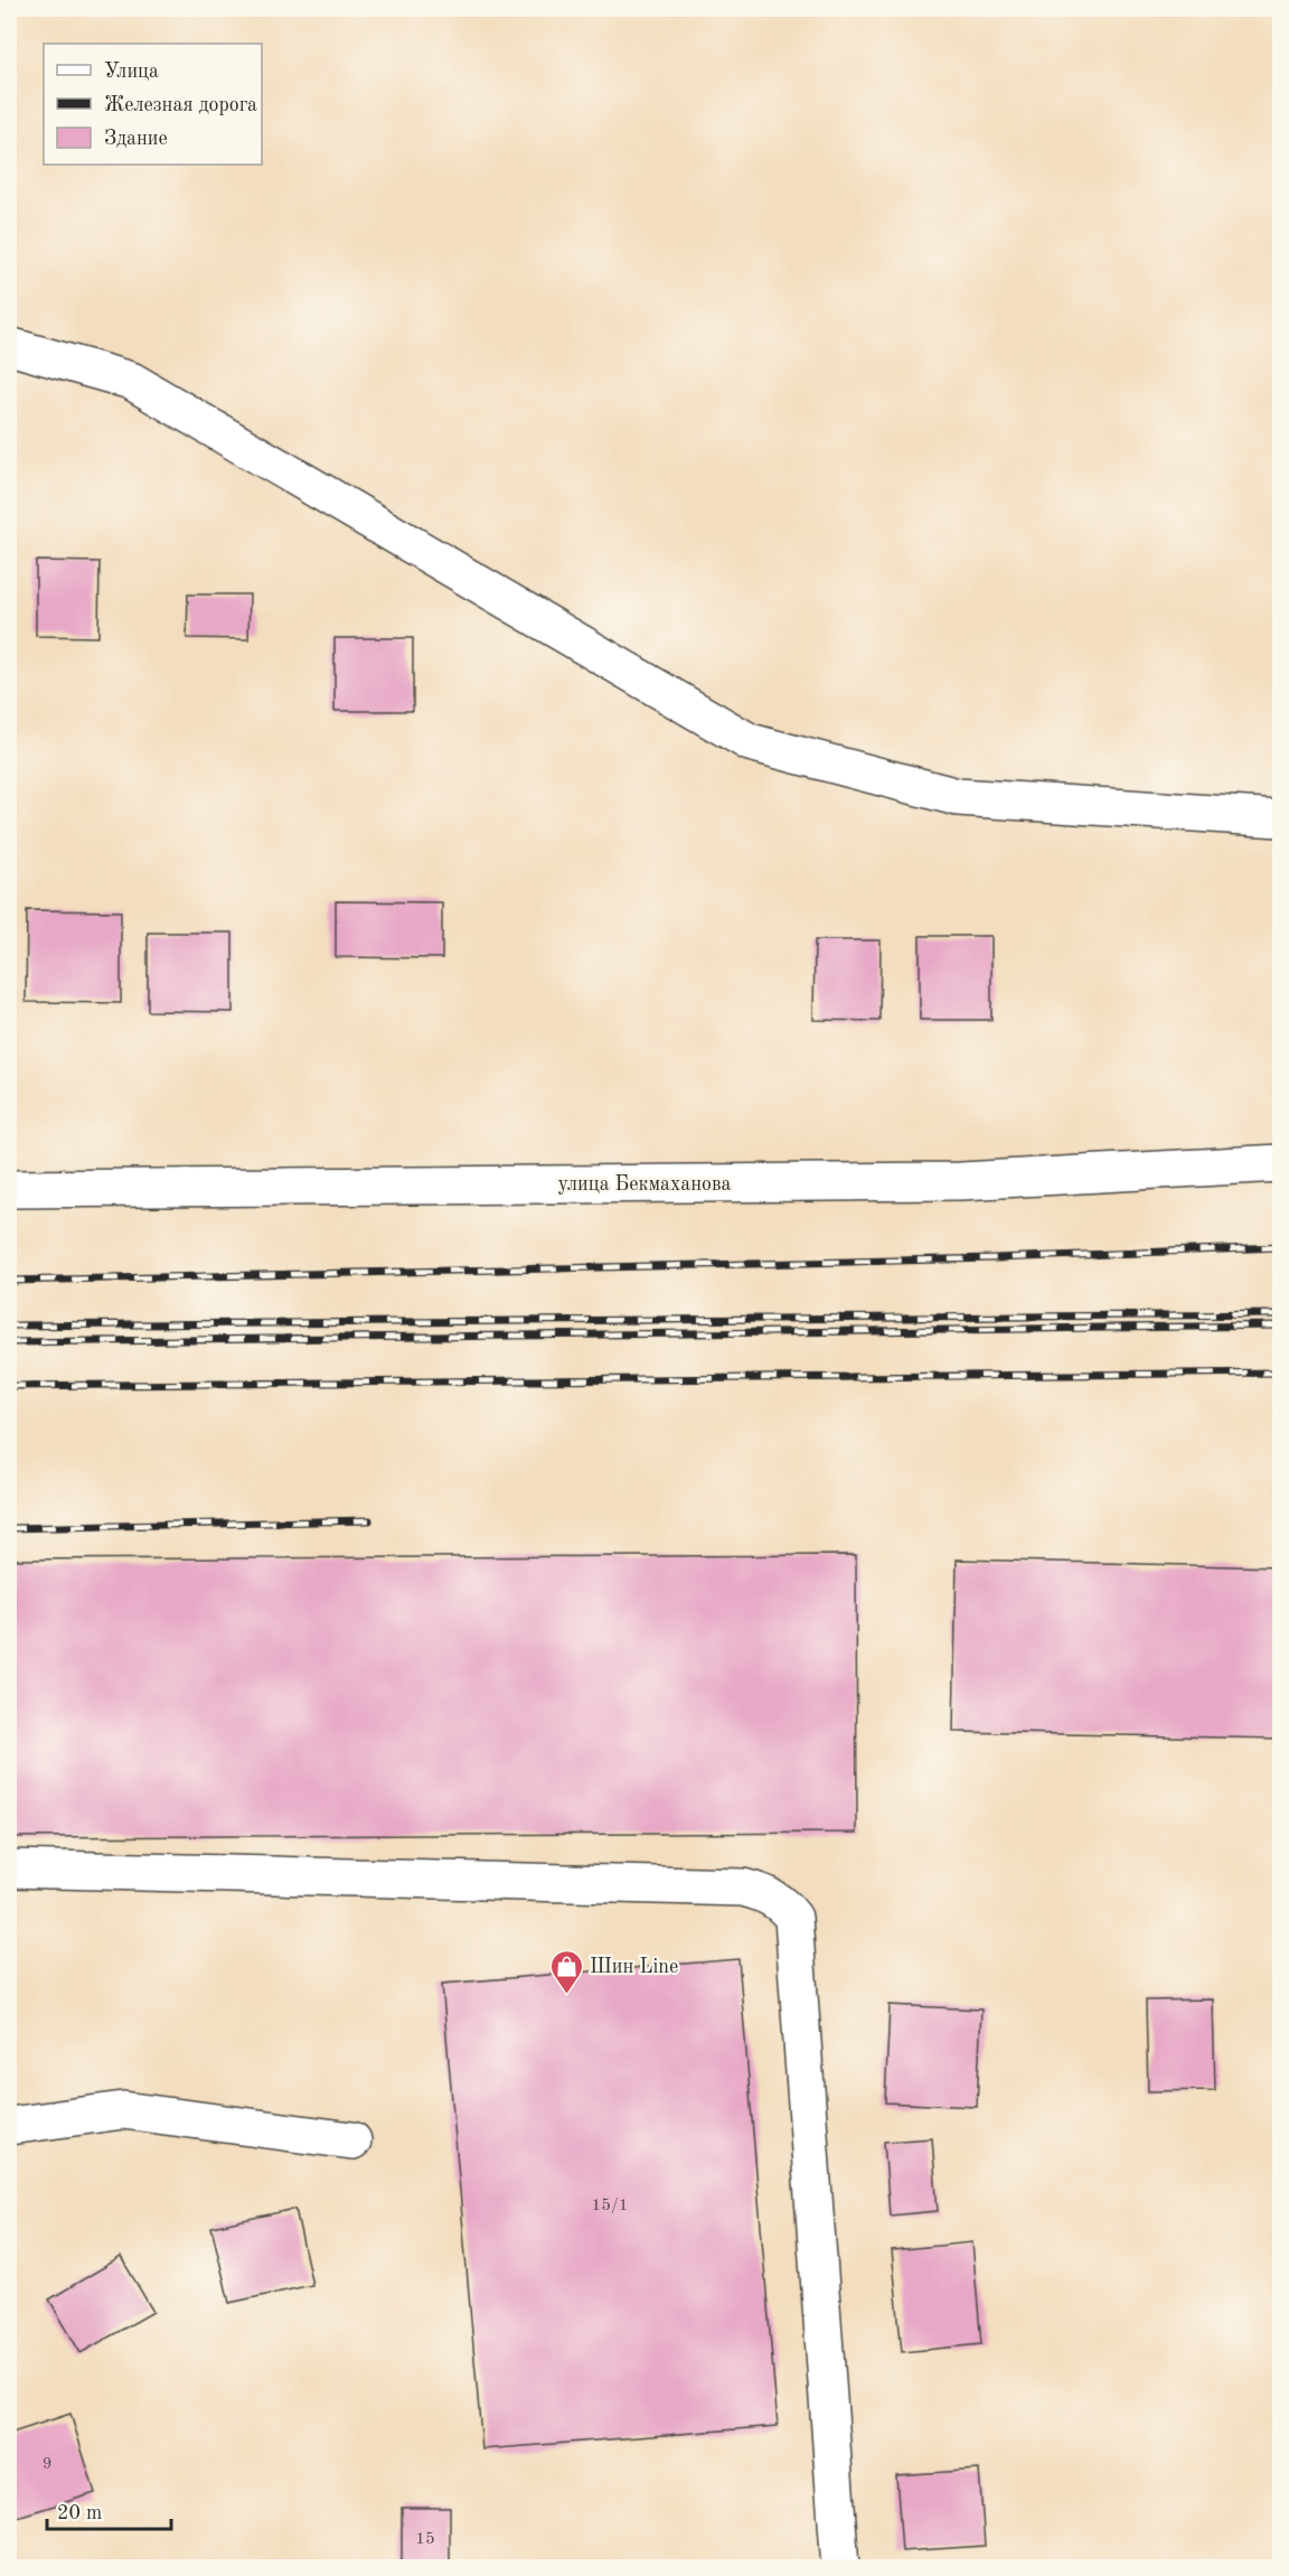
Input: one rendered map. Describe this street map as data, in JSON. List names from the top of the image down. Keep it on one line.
{"streets":{"street":["улица Бекмаханова"]},"places":{"shop":["Шин Line"]},"house_numbers":["15/1","9","15"],"legend":["Улица","Железная дорога","Здание"],"scale_bar":"20 m"}
